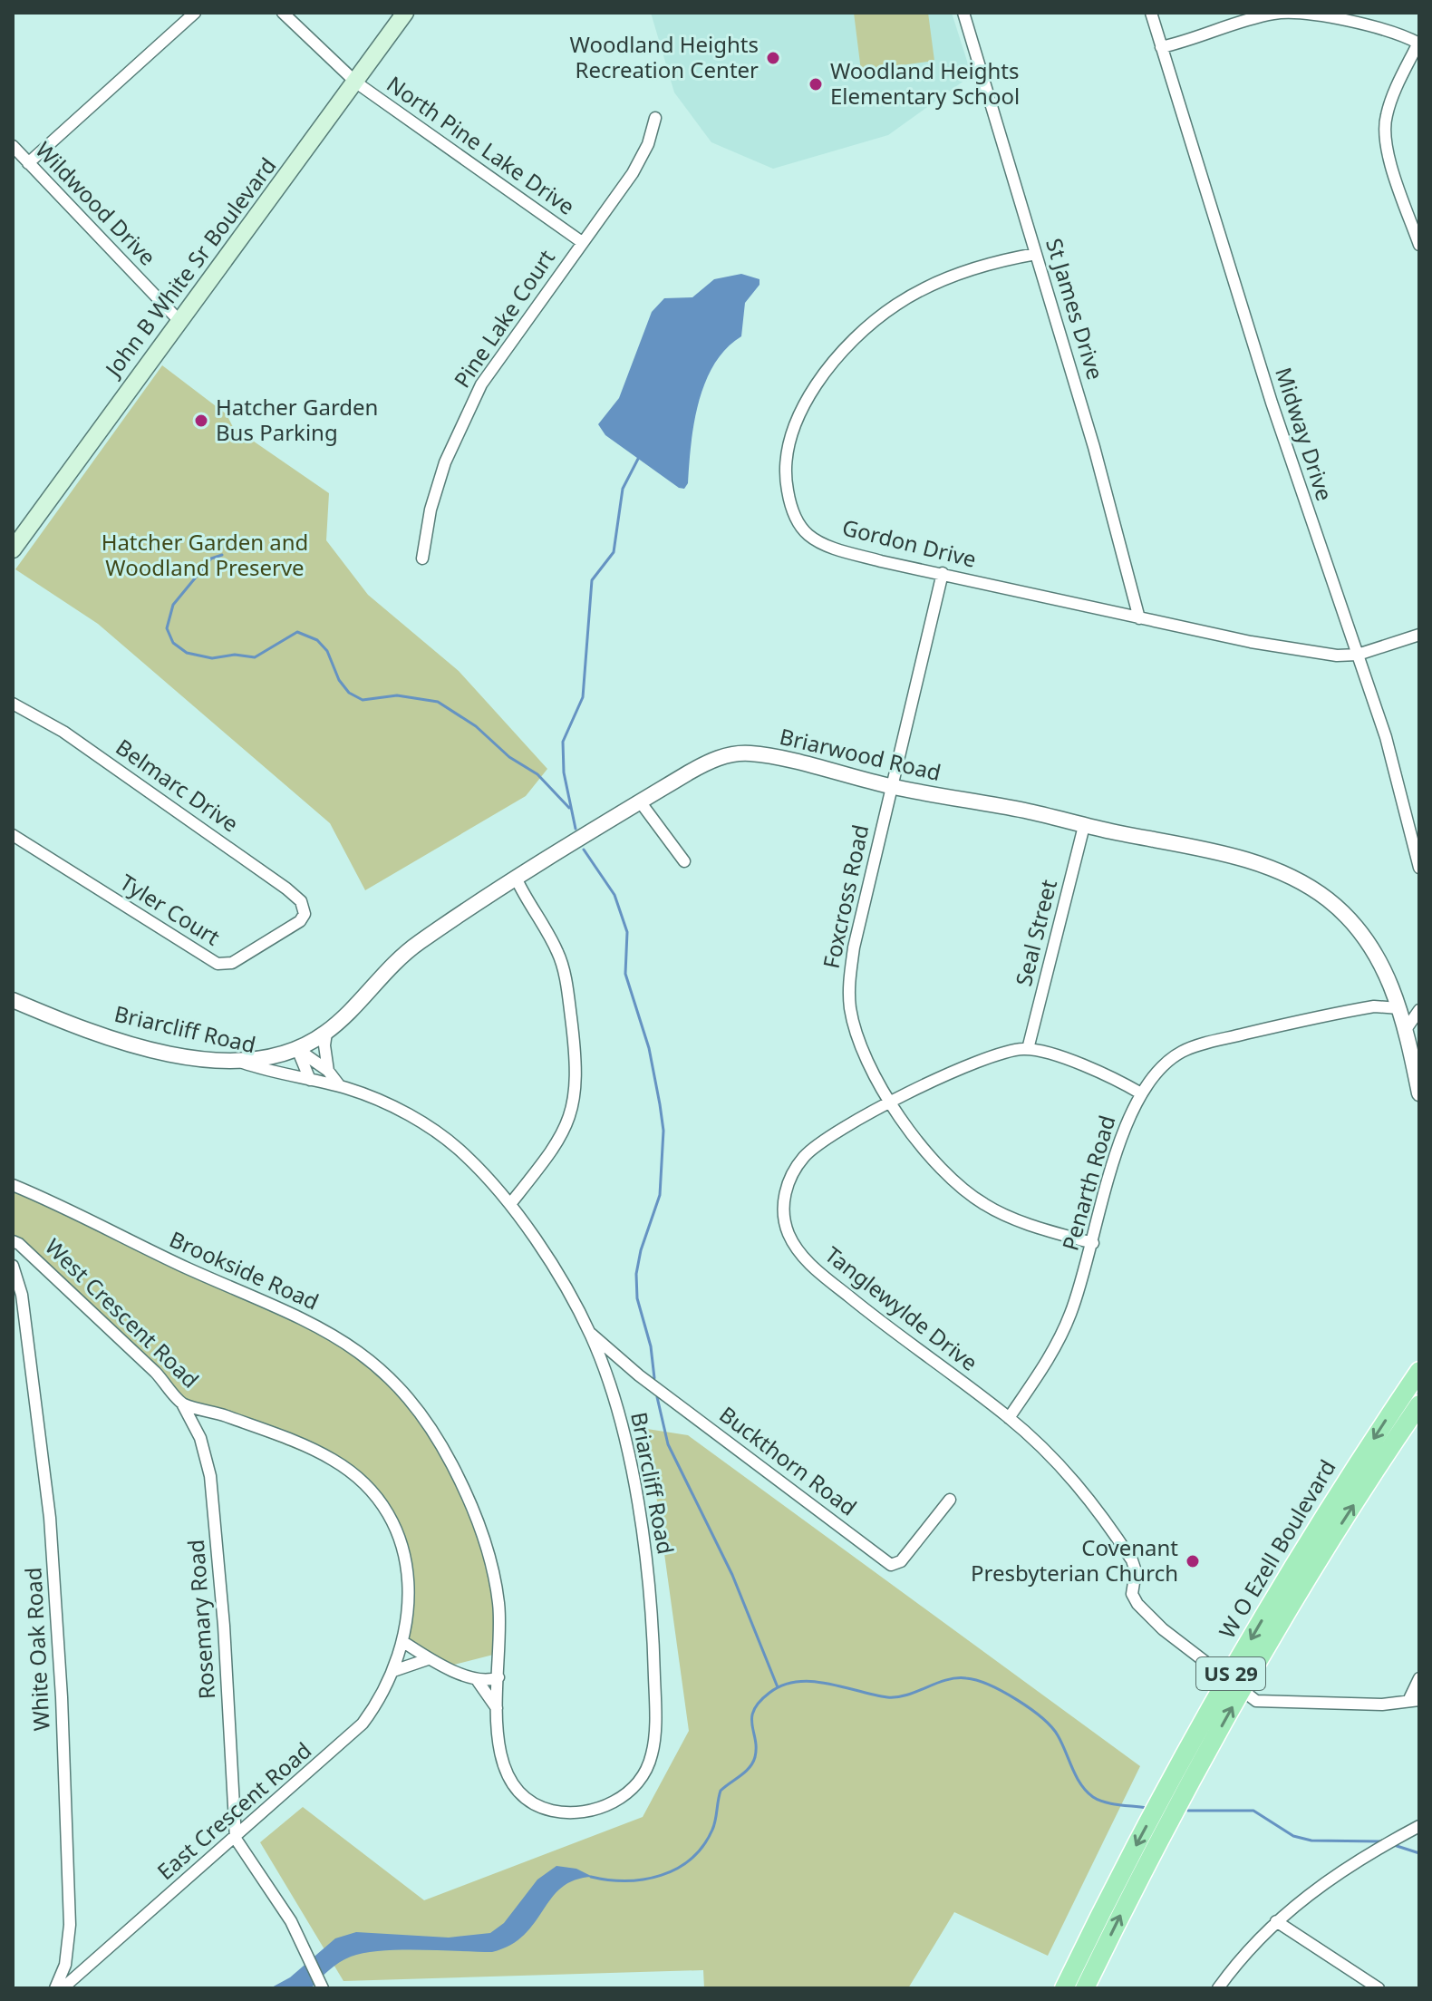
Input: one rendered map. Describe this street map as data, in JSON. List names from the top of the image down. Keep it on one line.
{"streets":{"main road":["John B White Sr Boulevard","W O Ezell Boulevard","US 29"],"street":["North Pine Lake Drive","Wildwood Drive","St James Drive","Pine Lake Court","Midway Drive","Gordon Drive","Briarwood Road","Belmarc Drive","Foxcross Road","Tyler Court","Seal Street","Briarcliff Road","Penarth Road","Brookside Road","Tanglewylde Drive","West Crescent Road","Buckthorn Road","Rosemary Road","White Oak Road","East Crescent Road"]},"crossings":[["North Pine Lake Drive","John B White Sr Boulevard"],["North Pine Lake Drive","Pine Lake Court"],["Wildwood Drive","John B White Sr Boulevard"],["St James Drive","Gordon Drive"],["Midway Drive","Gordon Drive"],["Gordon Drive","Foxcross Road"],["Briarwood Road","Foxcross Road"],["Briarwood Road","Seal Street"],["Briarwood Road","Briarcliff Road"],["Briarwood Road","Penarth Road"],["Belmarc Drive","Tyler Court"],["Foxcross Road","Penarth Road"],["Foxcross Road","Tanglewylde Drive"],["Seal Street","Tanglewylde Drive"],["Briarcliff Road","Brookside Road"],["Briarcliff Road","Buckthorn Road"],["Penarth Road","Tanglewylde Drive"],["Tanglewylde Drive","W O Ezell Boulevard"],["West Crescent Road","Rosemary Road"],["West Crescent Road","East Crescent Road"],["Rosemary Road","East Crescent Road"]],"parks":["Hatcher Garden and Woodland Preserve"],"places":["Woodland Heights Recreation Center","Woodland Heights Elementary School","Hatcher Garden Bus Parking","Covenant Presbyterian Church"]}
